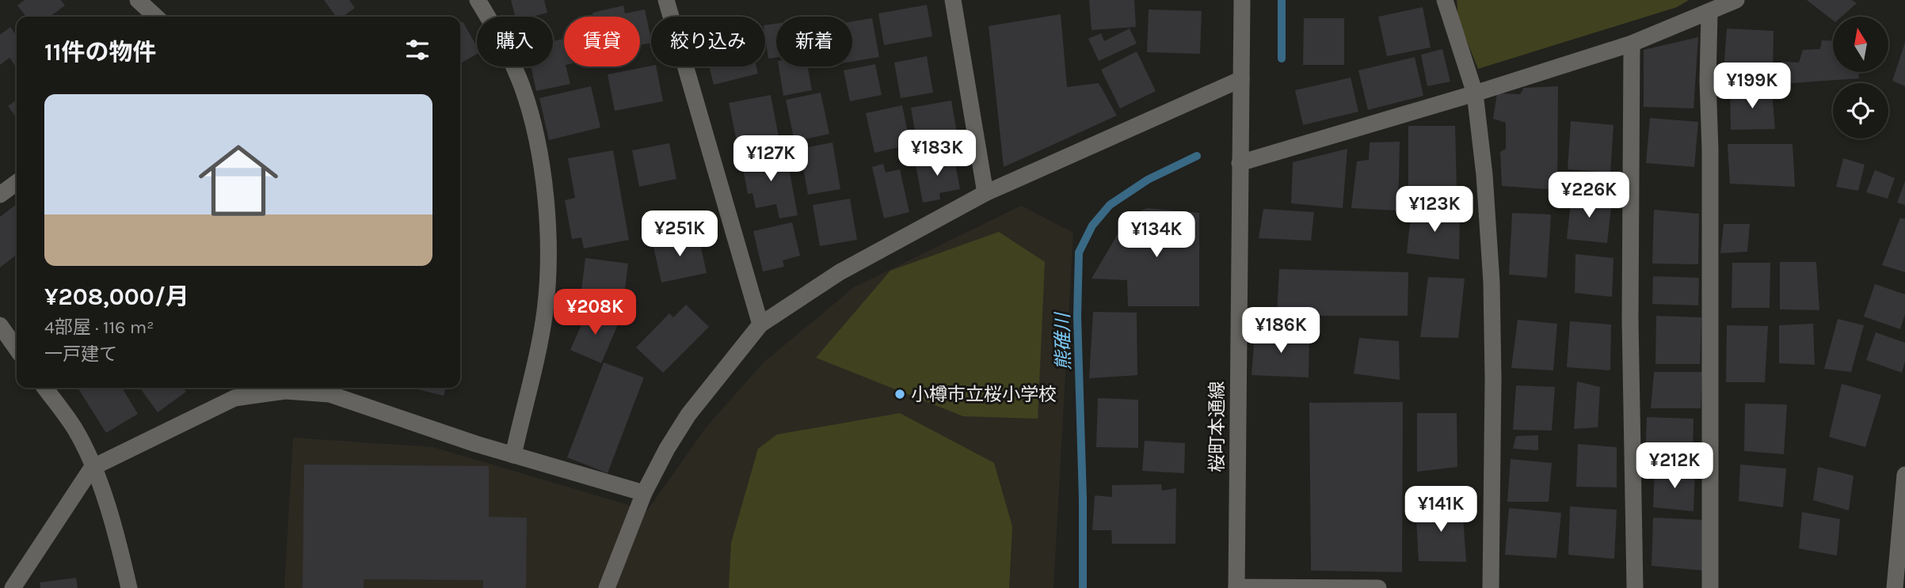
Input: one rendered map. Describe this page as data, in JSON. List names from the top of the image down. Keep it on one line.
{"streets":{"street":["桜町本通線"]},"water":["熊碓川"],"places":["小樽市立桜小学校"],"north":"top","page":{"chip":["購入","賃貸","絞り込み","新着"],"heading":"11件の物件","price":["¥199K","¥183K","¥127K","¥226K","¥123K","¥251K","¥134K","¥208K","¥186K","¥212K","¥141K"],"list":[{"name":"¥208,000/月","note":"4部屋 · 116 m² · 一戸建て"}]}}
